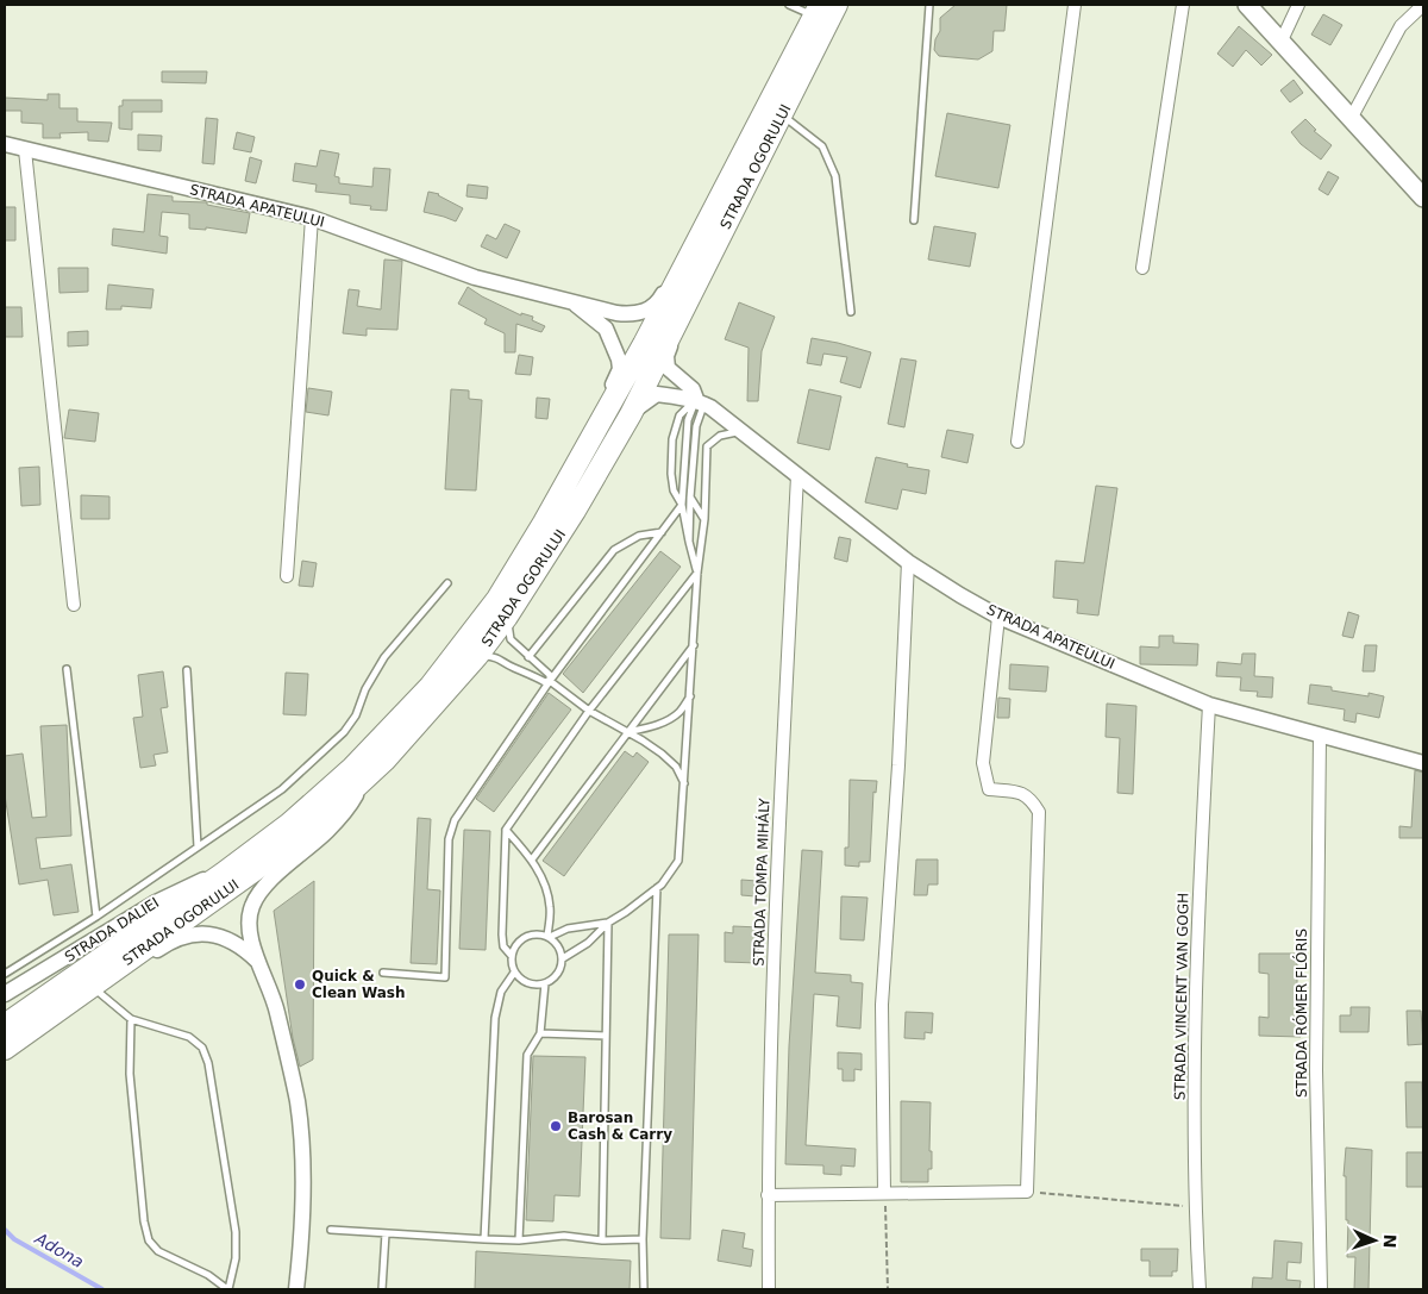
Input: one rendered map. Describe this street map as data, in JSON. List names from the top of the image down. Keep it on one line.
{"streets":{"highway":["STRADA OGORULUI"],"street":["STRADA APATEULUI","STRADA TOMPA MIHÁLY","STRADA DALIEI","STRADA VINCENT VAN GOGH","STRADA RÓMER FLÓRIS"]},"crossings":[["STRADA OGORULUI","STRADA APATEULUI"],["STRADA OGORULUI","STRADA DALIEI"],["STRADA APATEULUI","STRADA TOMPA MIHÁLY"],["STRADA APATEULUI","STRADA VINCENT VAN GOGH"],["STRADA APATEULUI","STRADA RÓMER FLÓRIS"]],"water":["Adona"],"places":["Quick & Clean Wash","Barosan Cash & Carry"],"north":"right"}
